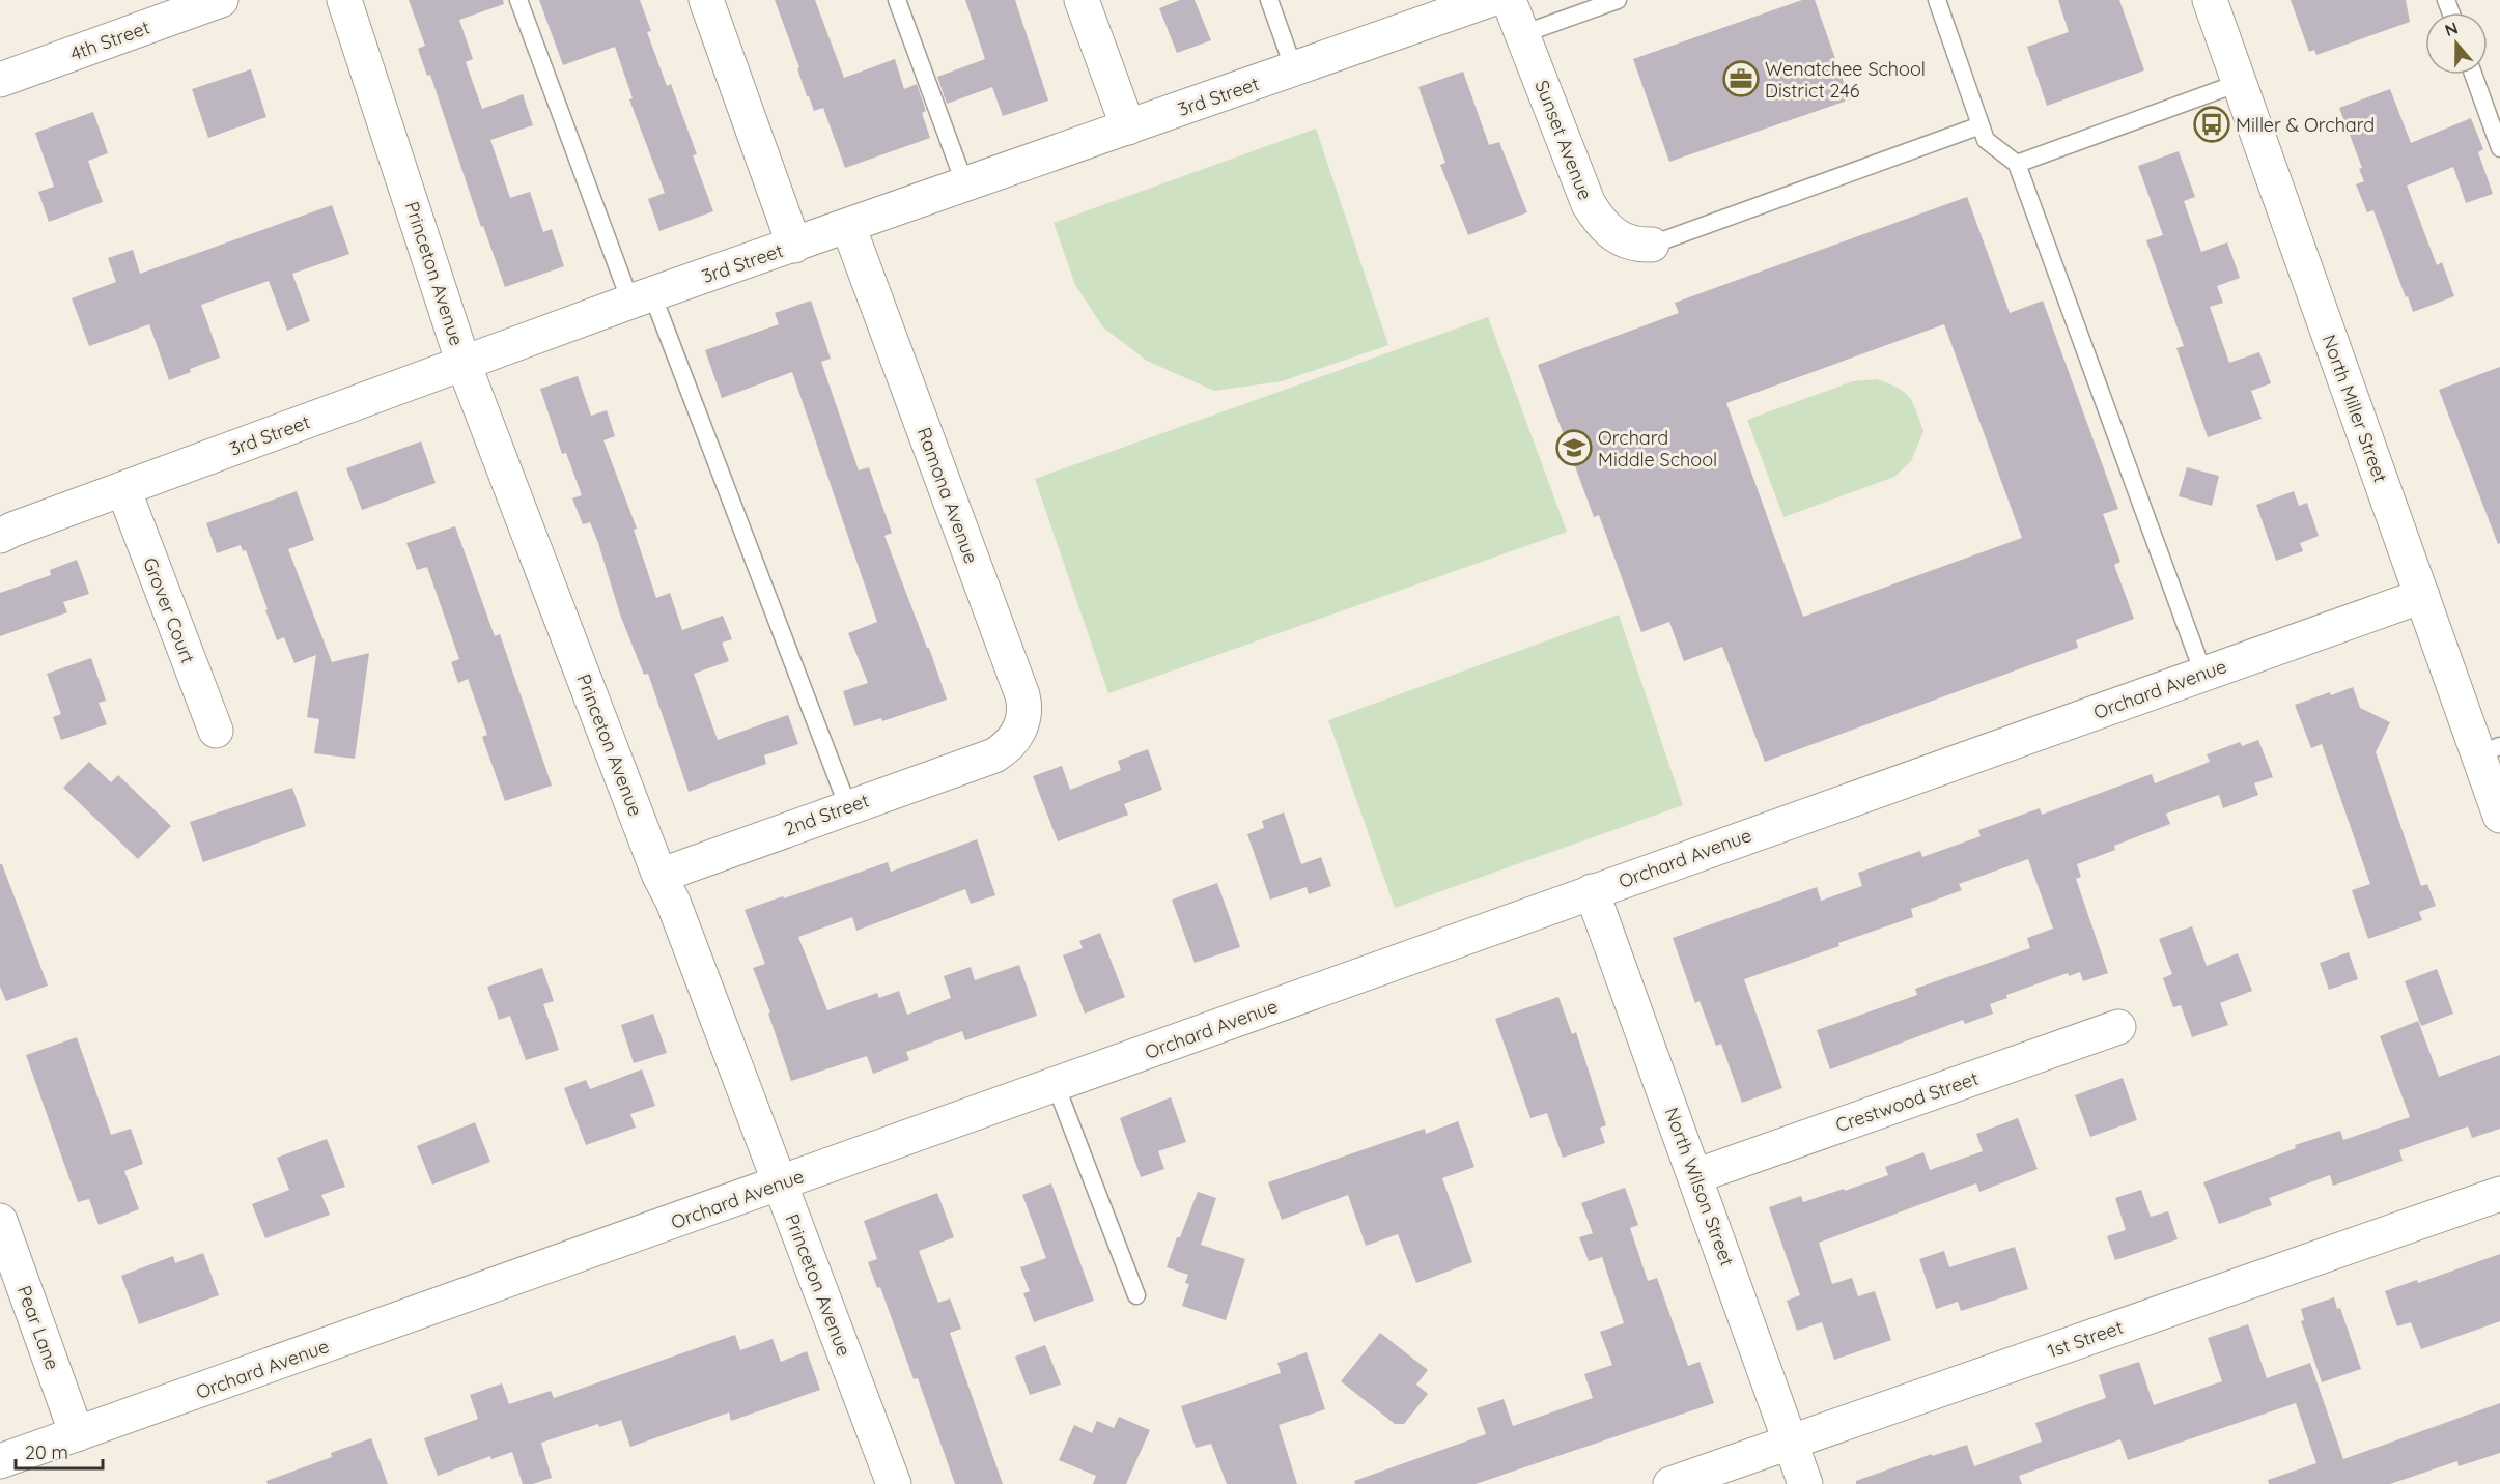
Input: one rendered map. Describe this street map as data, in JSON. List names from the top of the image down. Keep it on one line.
{"streets":{"street":["4th Street","3rd Street","Sunset Avenue","Princeton Avenue","North Miller Street","Ramona Avenue","Grover Court","Orchard Avenue","2nd Street","Crestwood Street","North Wilson Street","Pear Lane","1st Street"]},"crossings":[["3rd Street","Princeton Avenue"],["3rd Street","Ramona Avenue"],["3rd Street","Grover Court"],["Princeton Avenue","Orchard Avenue"],["Princeton Avenue","2nd Street"],["North Miller Street","Orchard Avenue"],["Ramona Avenue","2nd Street"],["Orchard Avenue","North Wilson Street"],["Orchard Avenue","Pear Lane"],["Crestwood Street","North Wilson Street"],["North Wilson Street","1st Street"]],"places":{"office":["Wenatchee School District 246"],"bus stop":["Miller & Orchard"],"school or university":["Orchard Middle School"]},"scale_bar":"20 m","north":"top"}
